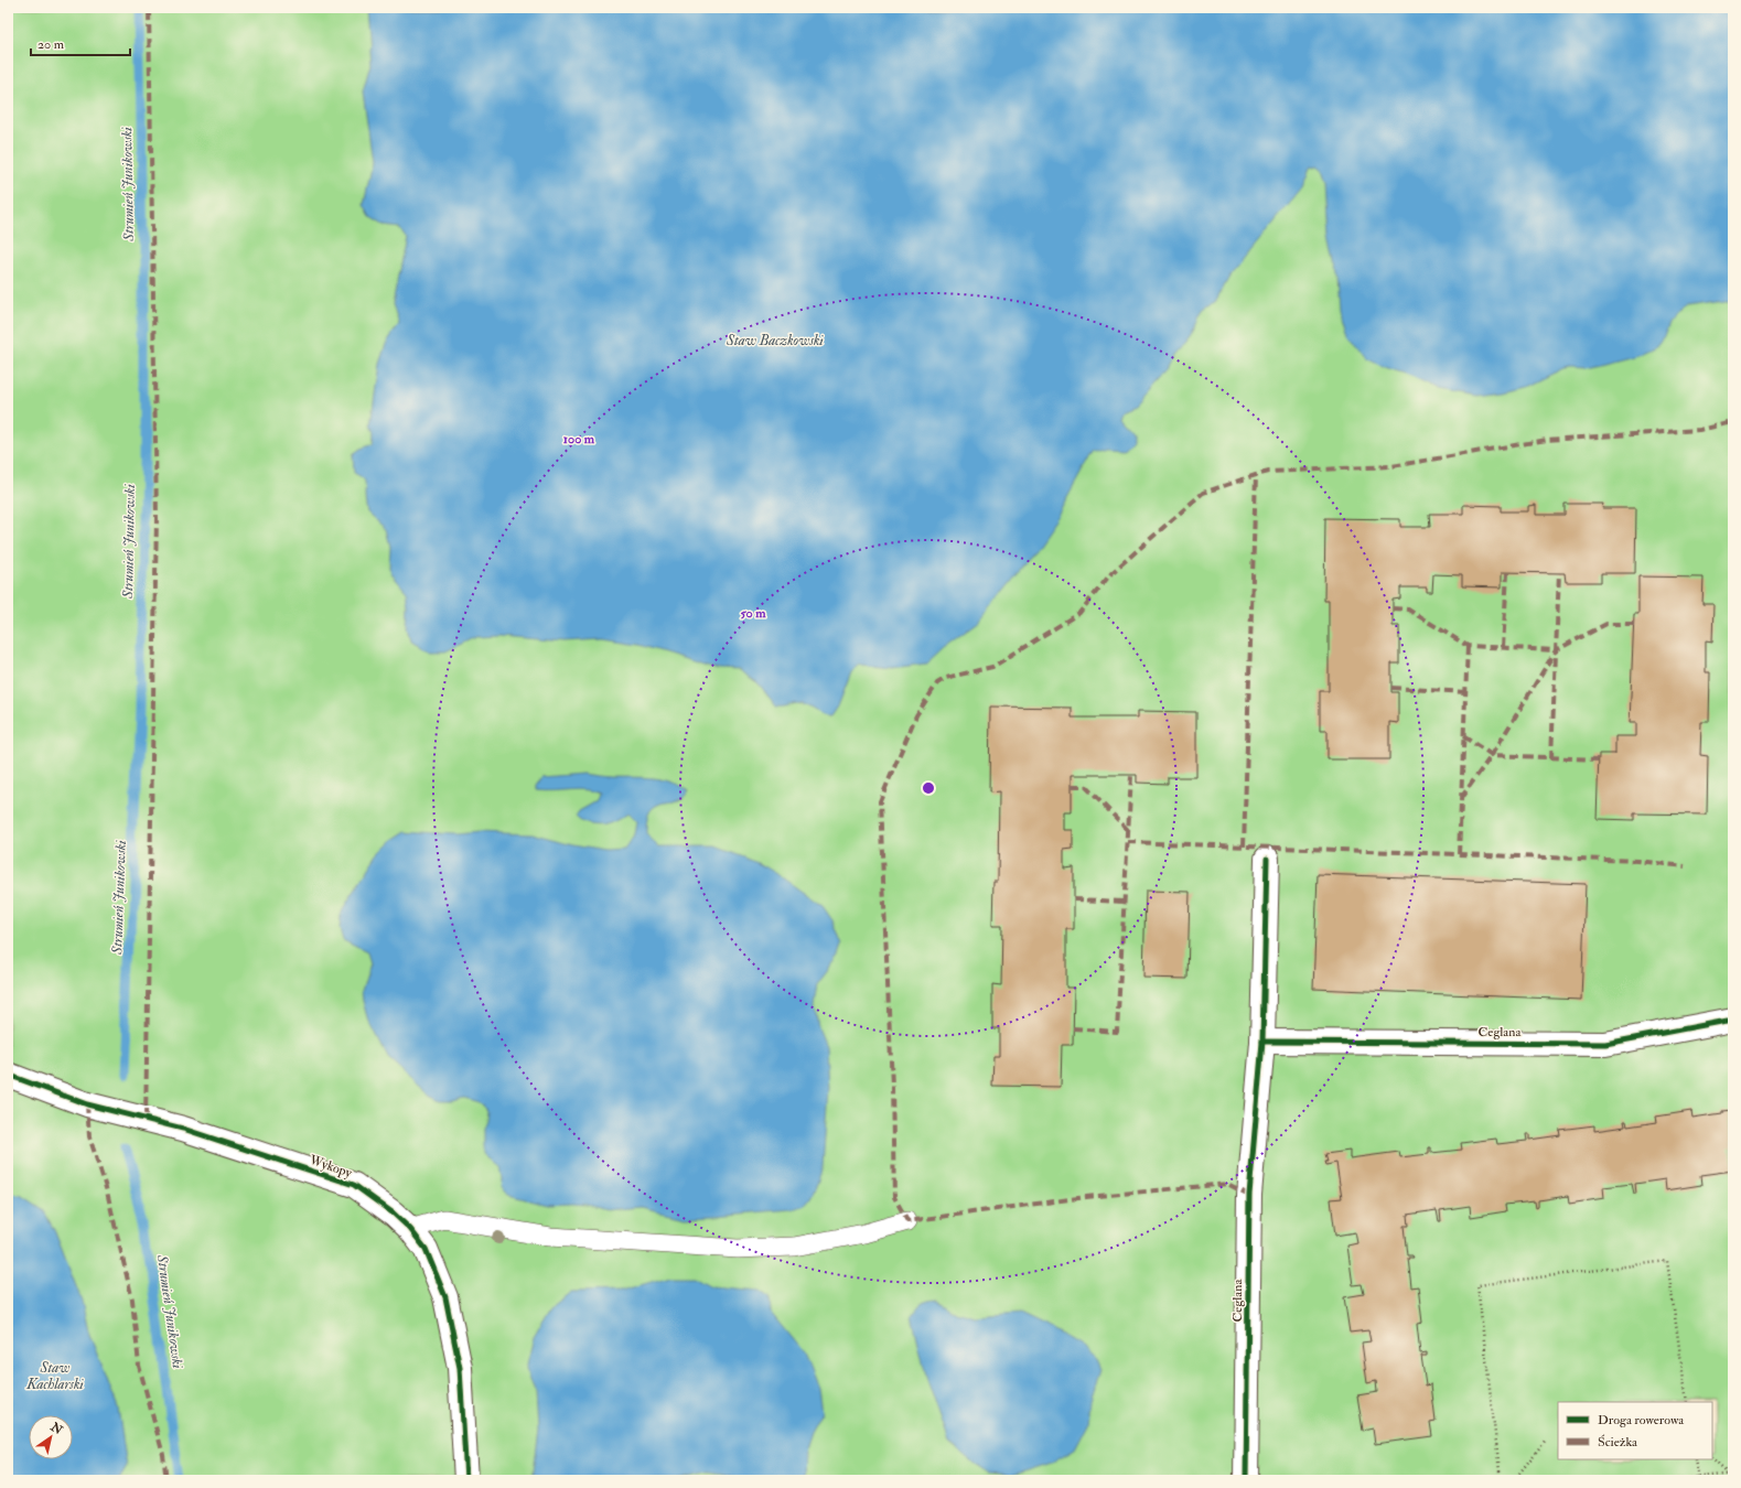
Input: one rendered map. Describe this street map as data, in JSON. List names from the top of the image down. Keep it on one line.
{"streets":{"street":["Ceglana","Wykopy"]},"water":["Strumień Junikowski","Staw Baczkowski","Staw Kachlarski"],"legend":["Droga rowerowa","Ścieżka"],"scale_bar":"20 m","north":"top right","rings":["100 m","50 m"]}
